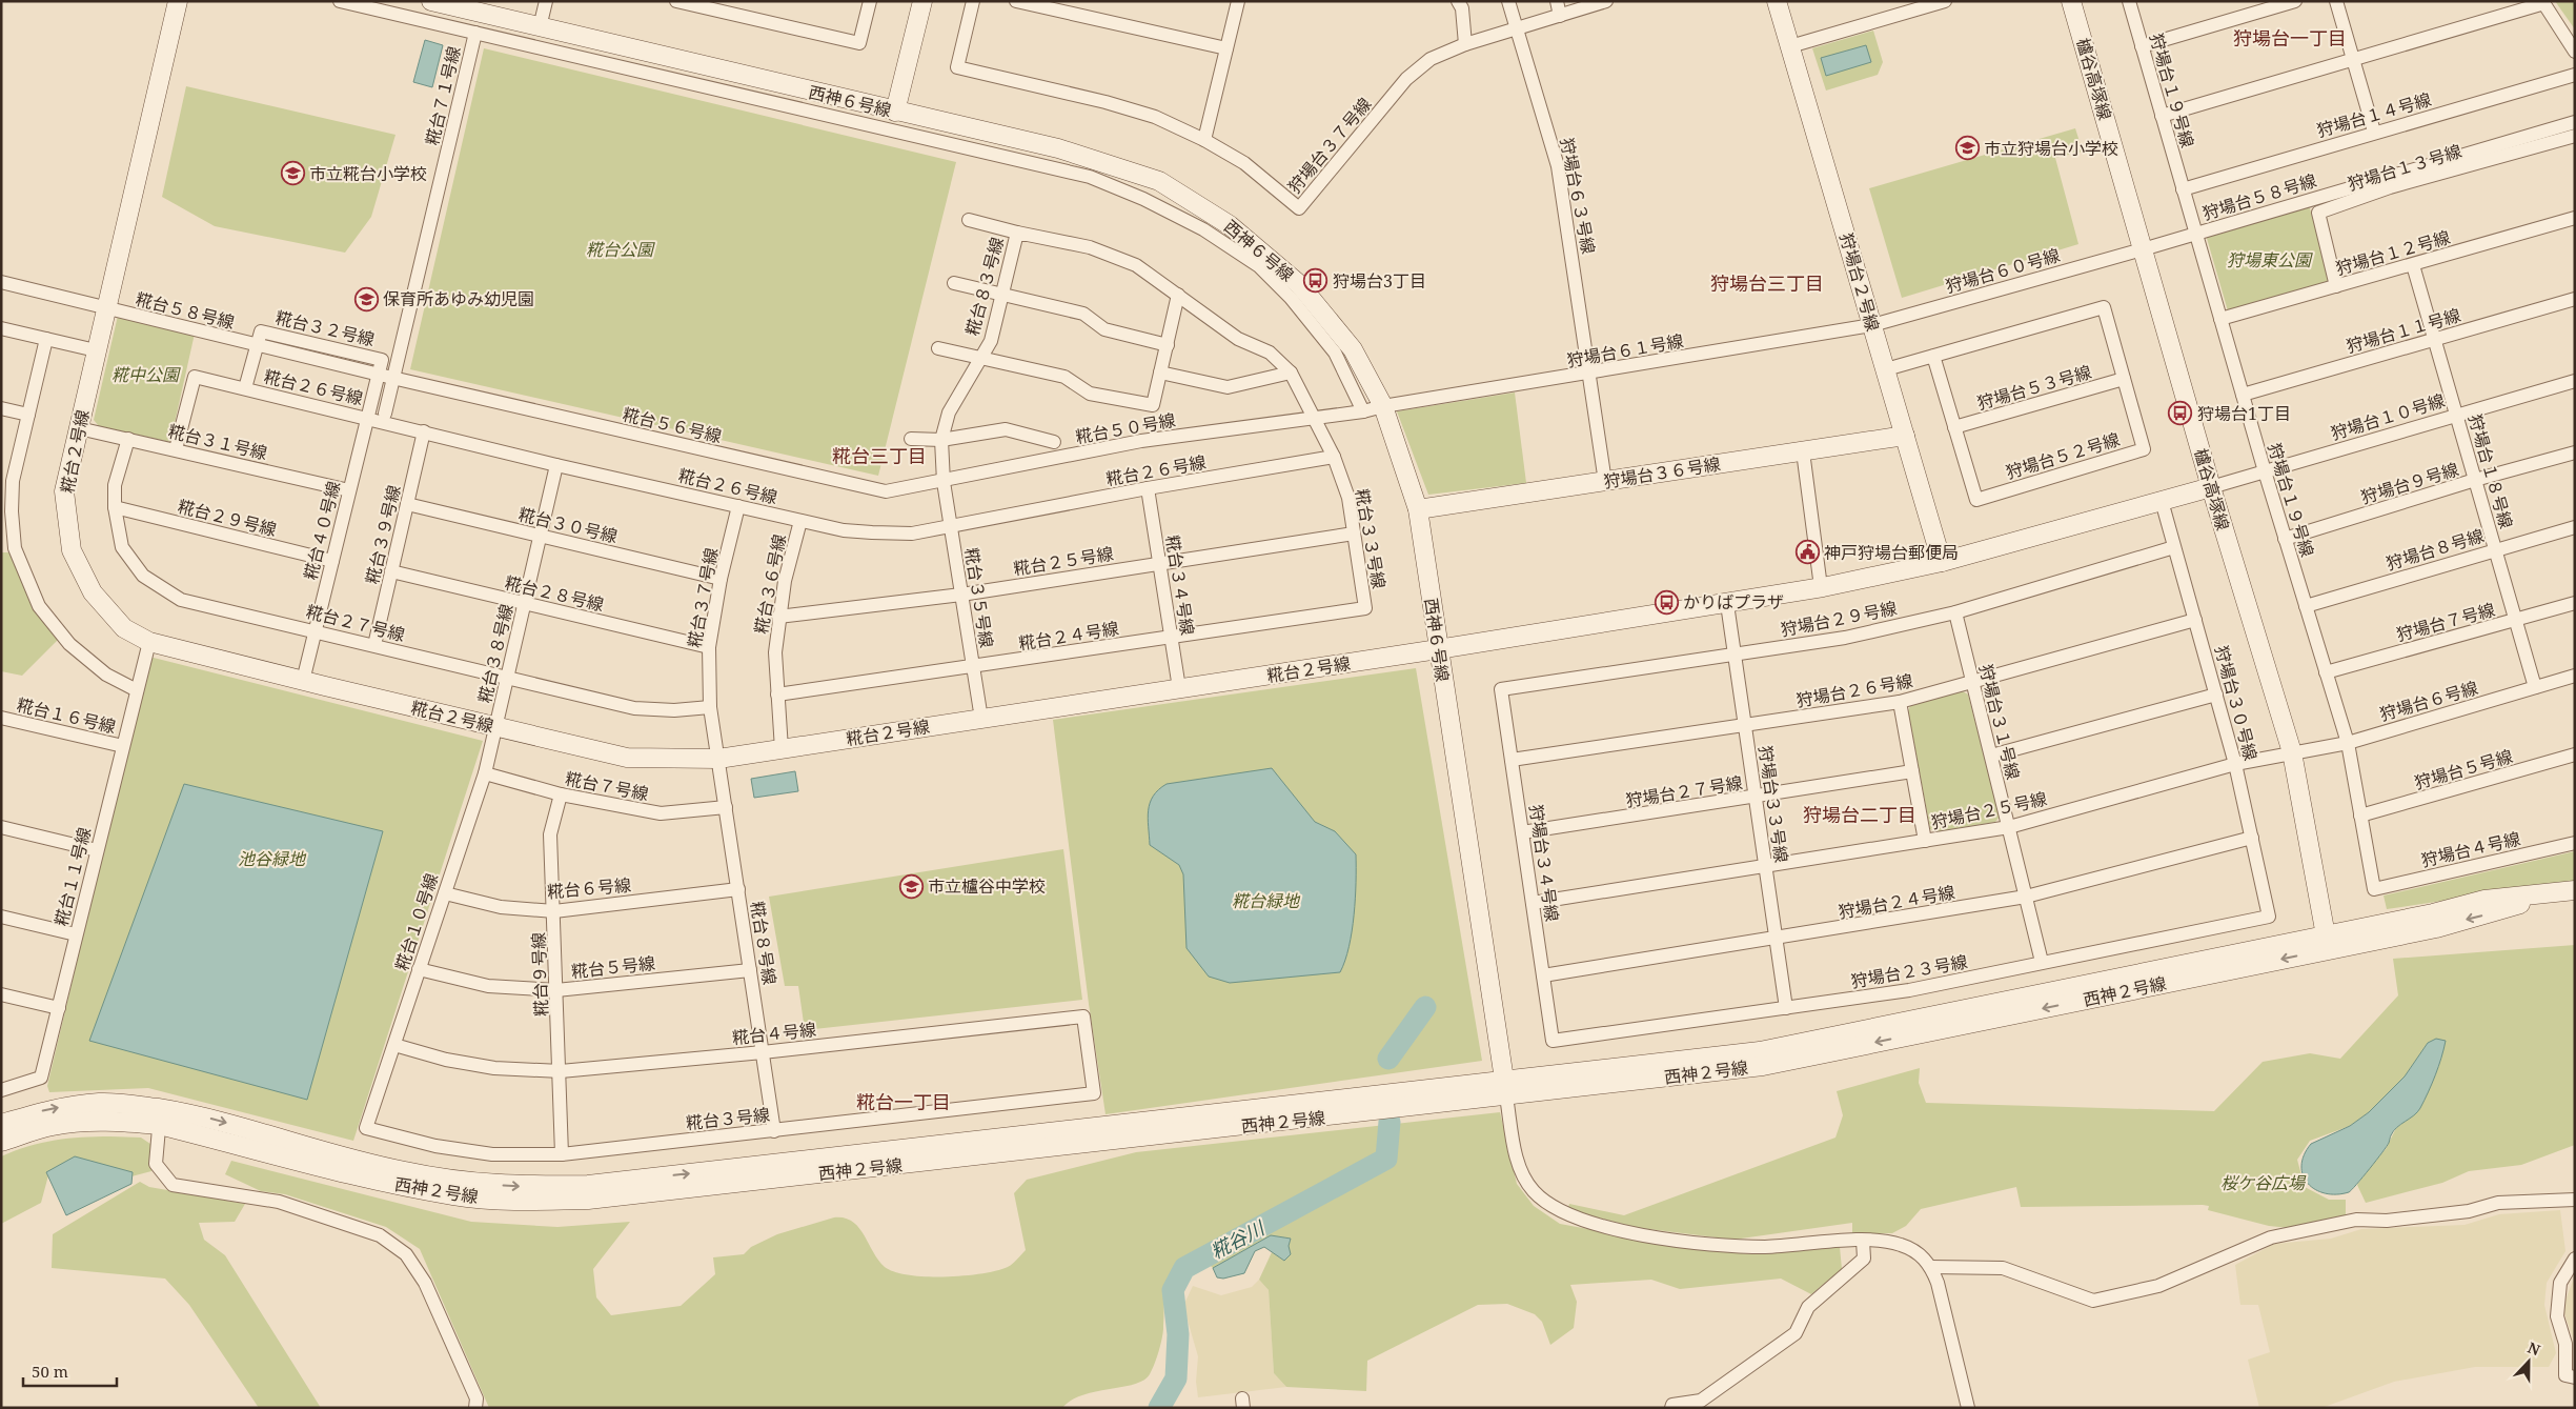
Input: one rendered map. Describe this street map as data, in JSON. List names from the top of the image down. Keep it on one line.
{"streets":{"street":["櫨谷高塚線","狩場台１９号線","糀台７１号線","西神６号線","狩場台１４号線","狩場台３７号線","狩場台１３号線","狩場台６３号線","狩場台５８号線","狩場台１２号線","狩場台６０号線","狩場台２号線","糀台８３号線","糀台５８号線","糀台３２号線","狩場台１１号線","狩場台６１号線","糀台２６号線","狩場台５３号線","狩場台１０号線","糀台５６号線","糀台５０号線","糀台３１号線","糀台２号線","狩場台５２号線","狩場台１８号線","狩場台３６号線","狩場台９号線","糀台２９号線","糀台３０号線","糀台４０号線","糀台３９号線","糀台３３号線","狩場台８号線","糀台２５号線","糀台３６号線","糀台３４号線","糀台２８号線","糀台３７号線","糀台３５号線","狩場台２９号線","狩場台７号線","糀台２７号線","糀台２４号線","糀台３８号線","狩場台２６号線","狩場台６号線","狩場台３０号線","糀台１６号線","狩場台３１号線","狩場台５号線","糀台７号線","狩場台２７号線","狩場台３３号線","狩場台２５号線","狩場台４号線","狩場台３４号線","糀台１１号線","糀台６号線","狩場台２４号線","糀台１０号線","糀台８号線","糀台５号線","狩場台２３号線","糀台９号線","西神２号線","糀台４号線","糀台３号線"]},"crossings":[["櫨谷高塚線","狩場台５８号線"],["櫨谷高塚線","狩場台６０号線"],["櫨谷高塚線","狩場台１０号線"],["櫨谷高塚線","糀台２号線"],["櫨谷高塚線","狩場台６号線"],["櫨谷高塚線","狩場台２５号線"],["櫨谷高塚線","西神２号線"],["狩場台１９号線","狩場台１４号線"],["狩場台１９号線","狩場台５８号線"],["狩場台１９号線","狩場台１２号線"],["狩場台１９号線","狩場台１１号線"],["狩場台１９号線","狩場台１０号線"],["狩場台１９号線","狩場台９号線"],["狩場台１９号線","狩場台８号線"],["狩場台１９号線","狩場台７号線"],["狩場台１９号線","狩場台６号線"],["狩場台１９号線","狩場台５号線"],["狩場台１９号線","狩場台４号線"],["糀台７１号線","糀台５６号線"],["西神６号線","狩場台６１号線"],["西神６号線","糀台２号線"],["西神６号線","狩場台３６号線"],["西神６号線","西神２号線"],["狩場台３７号線","狩場台６３号線"],["狩場台１３号線","狩場台１２号線"],["狩場台６３号線","狩場台６１号線"],["狩場台６３号線","狩場台３６号線"],["狩場台５８号線","狩場台６０号線"],["狩場台１２号線","狩場台１８号線"],["狩場台６０号線","狩場台２号線"],["狩場台６０号線","狩場台６１号線"],["狩場台２号線","狩場台６１号線"],["狩場台２号線","糀台２号線"],["狩場台２号線","狩場台５２号線"],["狩場台２号線","狩場台３６号線"],["糀台８３号線","糀台５６号線"],["糀台８３号線","糀台５０号線"],["糀台８３号線","糀台３３号線"],["糀台８３号線","糀台３５号線"],["糀台５８号線","糀台３２号線"],["糀台５８号線","糀台２号線"],["糀台３２号線","糀台２６号線"],["糀台３２号線","糀台５６号線"],["糀台３２号線","糀台４０号線"],["狩場台１１号線","狩場台１８号線"],["狩場台６１号線","糀台５０号線"],["糀台２６号線","糀台３１号線"],["糀台２６号線","糀台４０号線"],["糀台２６号線","糀台３９号線"],["糀台２６号線","糀台３３号線"],["糀台２６号線","糀台３６号線"],["糀台２６号線","糀台３４号線"],["糀台２６号線","糀台３７号線"],["糀台２６号線","糀台３５号線"],["糀台２６号線","糀台３８号線"],["狩場台５３号線","狩場台５２号線"],["狩場台１０号線","糀台２号線"],["狩場台１０号線","狩場台１８号線"],["糀台５６号線","糀台５０号線"],["糀台５６号線","糀台３５号線"],["糀台５０号線","糀台３３号線"],["糀台５０号線","糀台３５号線"],["糀台３１号線","糀台２号線"],["糀台３１号線","糀台４０号線"],["糀台３１号線","糀台２７号線"],["糀台２号線","糀台４０号線"],["糀台２号線","糀台３６号線"],["糀台２号線","糀台３４号線"],["糀台２号線","糀台３７号線"],["糀台２号線","糀台３５号線"],["糀台２号線","糀台３８号線"],["糀台２号線","狩場台３０号線"],["糀台２号線","狩場台３３号線"],["糀台２号線","糀台１１号線"],["糀台２号線","糀台１０号線"],["糀台２号線","糀台８号線"],["狩場台１８号線","狩場台９号線"],["狩場台１８号線","狩場台８号線"],["狩場台１８号線","狩場台７号線"],["狩場台１８号線","狩場台６号線"],["糀台２９号線","糀台４０号線"],["糀台２９号線","糀台２７号線"],["糀台３０号線","糀台３９号線"],["糀台３０号線","糀台３７号線"],["糀台３０号線","糀台３８号線"],["糀台４０号線","糀台２７号線"],["糀台３９号線","糀台２８号線"],["糀台３９号線","糀台２７号線"],["糀台３３号線","糀台２５号線"],["糀台３３号線","糀台２４号線"],["糀台２５号線","糀台３６号線"],["糀台２５号線","糀台３４号線"],["糀台２５号線","糀台３５号線"],["糀台３６号線","糀台２４号線"],["糀台３４号線","糀台２４号線"],["糀台２８号線","糀台３７号線"],["糀台２８号線","糀台３８号線"],["糀台３７号線","糀台２７号線"],["糀台３７号線","糀台８号線"],["糀台３５号線","糀台２４号線"],["狩場台２９号線","狩場台３０号線"],["狩場台２９号線","狩場台３１号線"],["狩場台２９号線","狩場台３３号線"],["狩場台２９号線","狩場台３４号線"],["糀台２７号線","糀台３８号線"],["糀台３８号線","糀台１０号線"],["狩場台２６号線","狩場台３０号線"],["狩場台２６号線","狩場台３１号線"],["狩場台２６号線","狩場台３３号線"],["狩場台２６号線","狩場台３４号線"],["狩場台６号線","狩場台２５号線"],["狩場台３０号線","狩場台２５号線"],["狩場台３０号線","狩場台２４号線"],["狩場台３０号線","狩場台２３号線"],["糀台１６号線","糀台１１号線"],["狩場台３１号線","狩場台２５号線"],["狩場台３１号線","狩場台２４号線"],["狩場台３１号線","狩場台２３号線"],["糀台７号線","糀台１０号線"],["糀台７号線","糀台８号線"],["糀台７号線","糀台９号線"],["狩場台２７号線","狩場台３３号線"],["狩場台２７号線","狩場台３４号線"],["狩場台３３号線","狩場台２５号線"],["狩場台３３号線","狩場台２４号線"],["狩場台３３号線","狩場台２３号線"],["狩場台２５号線","狩場台３４号線"],["狩場台３４号線","狩場台２４号線"],["狩場台３４号線","狩場台２３号線"],["糀台６号線","糀台１０号線"],["糀台６号線","糀台８号線"],["糀台６号線","糀台９号線"],["糀台１０号線","糀台５号線"],["糀台１０号線","糀台４号線"],["糀台１０号線","糀台３号線"],["糀台８号線","糀台５号線"],["糀台８号線","糀台４号線"],["糀台８号線","糀台３号線"],["糀台５号線","糀台９号線"],["糀台９号線","糀台４号線"],["糀台９号線","糀台３号線"],["糀台４号線","糀台３号線"]],"districts":["狩場台一丁目","狩場台三丁目","糀台三丁目","狩場台二丁目","糀台一丁目"],"water":["糀谷川"],"parks":["糀台公園","狩場東公園","糀中公園","池谷緑地","糀台緑地","桜ケ谷広場"],"places":{"school or university":["市立狩場台小学校","市立糀台小学校","保育所あゆみ幼児園","市立櫨谷中学校"],"bus stop":["狩場台3丁目","狩場台1丁目","かりばプラザ"],"public building":["神戸狩場台郵便局"]},"scale_bar":"50 m","north":"top"}
